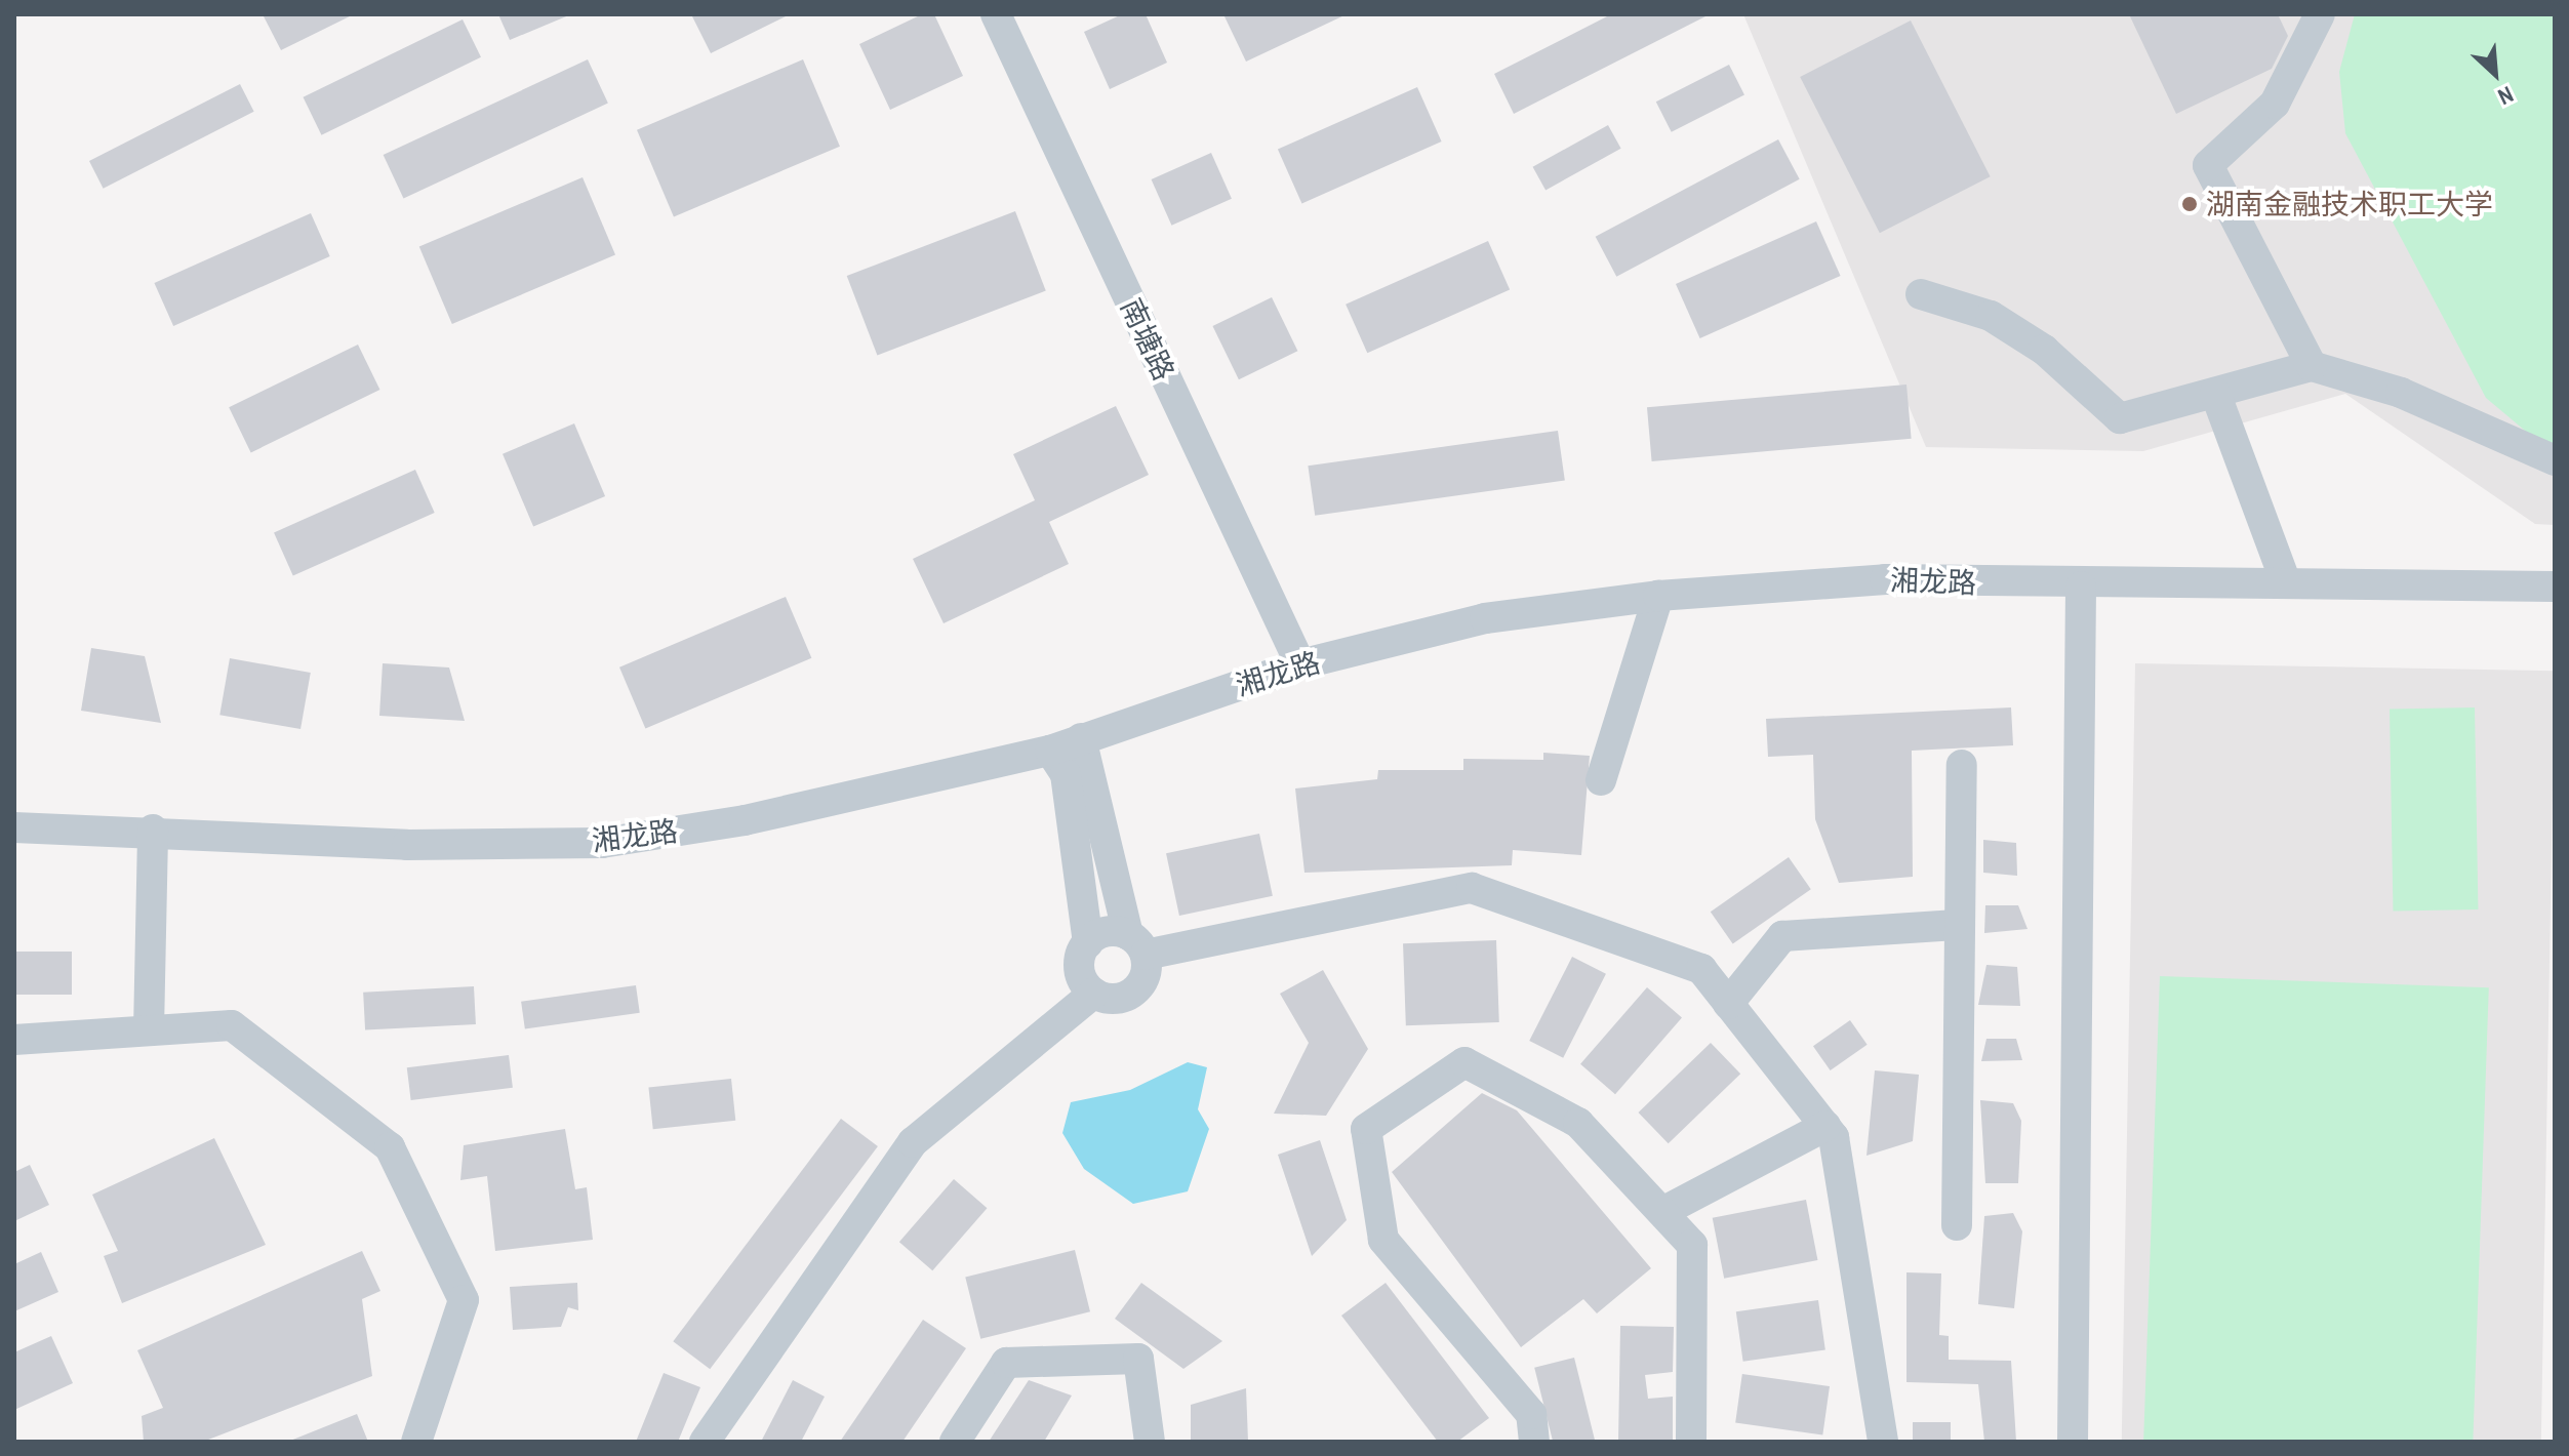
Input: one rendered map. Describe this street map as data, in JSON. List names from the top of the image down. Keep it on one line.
{"streets":{"street":["南塘路","湘龙路"]},"crossings":[["南塘路","湘龙路"]],"places":["湖南金融技术职工大学"],"north":"bottom right"}
